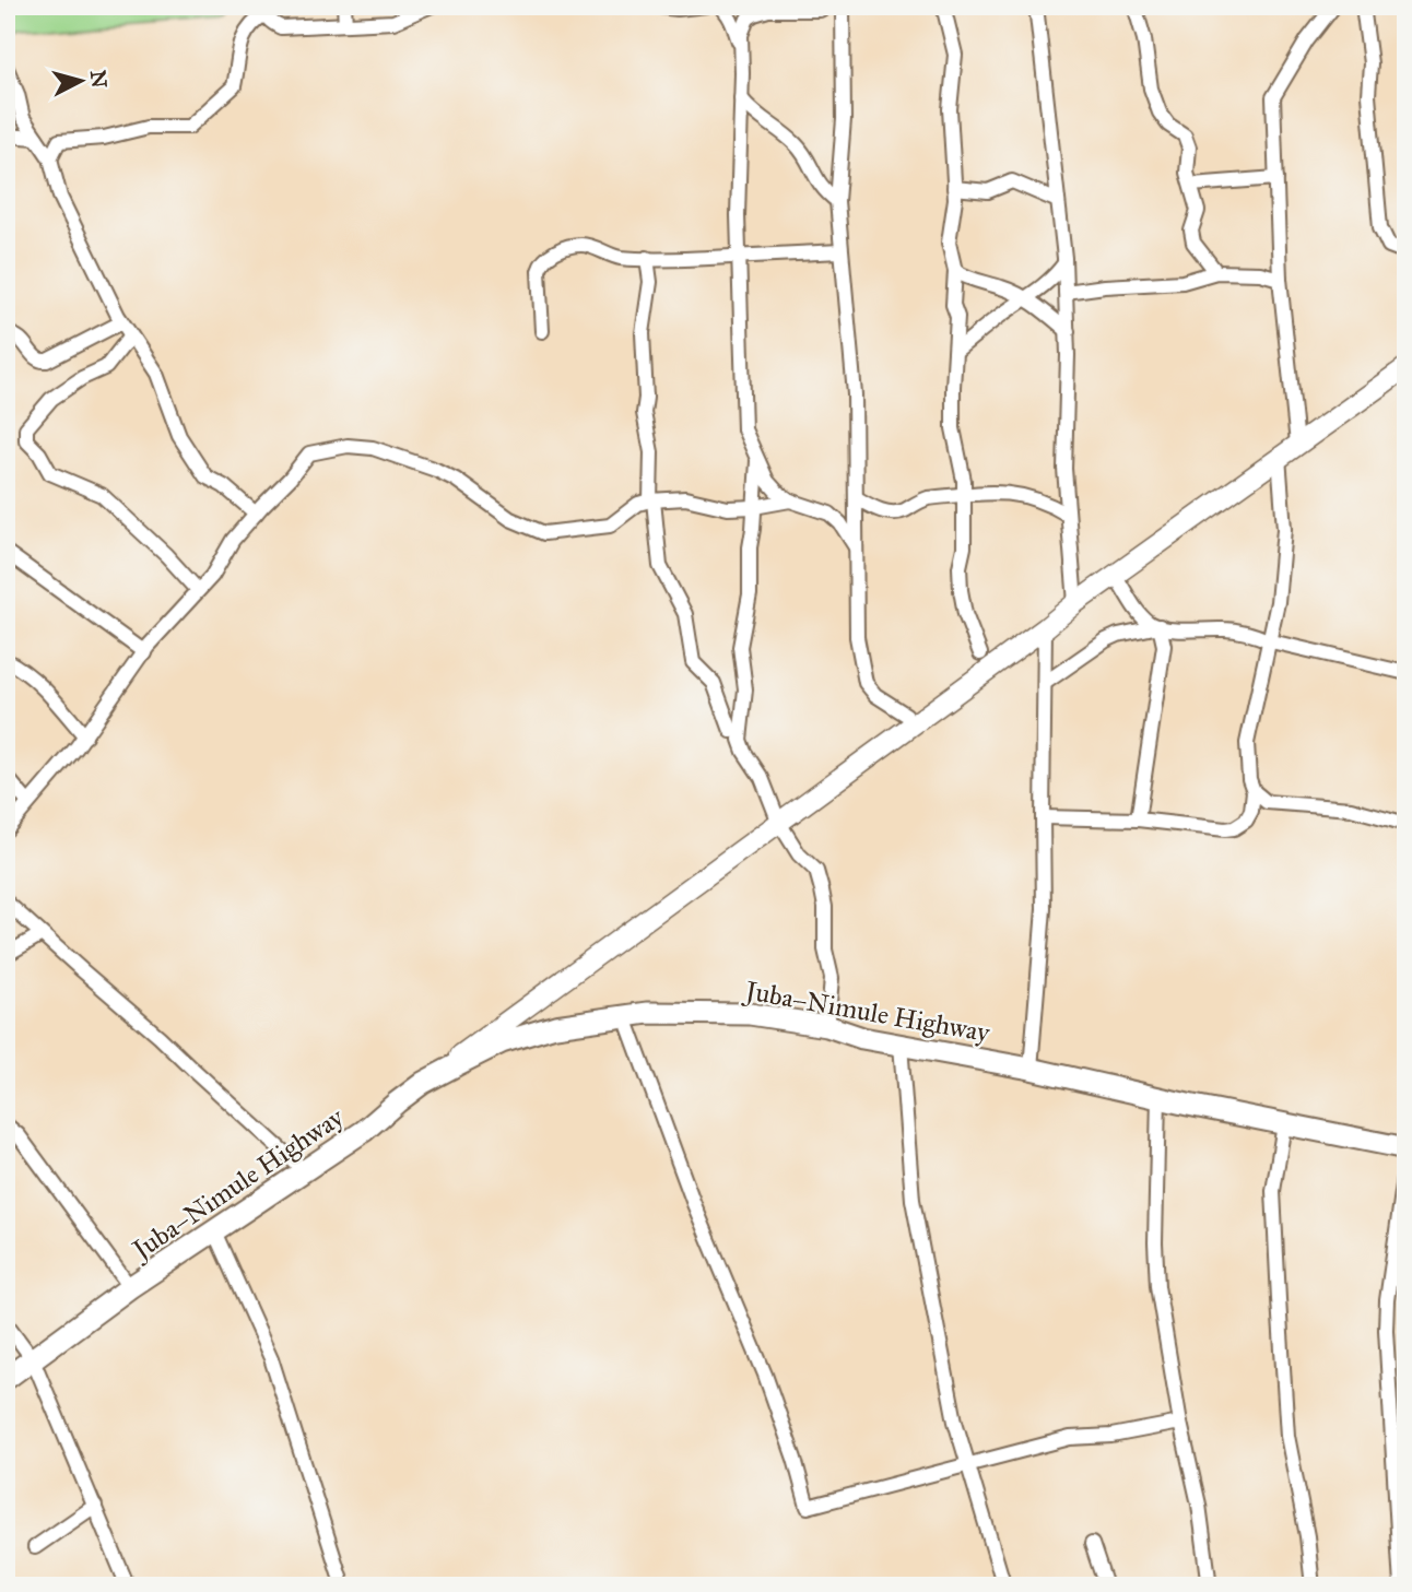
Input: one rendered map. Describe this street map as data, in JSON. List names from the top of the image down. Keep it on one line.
{"streets":{"main road":["Juba–Nimule Highway"]},"north":"right"}
